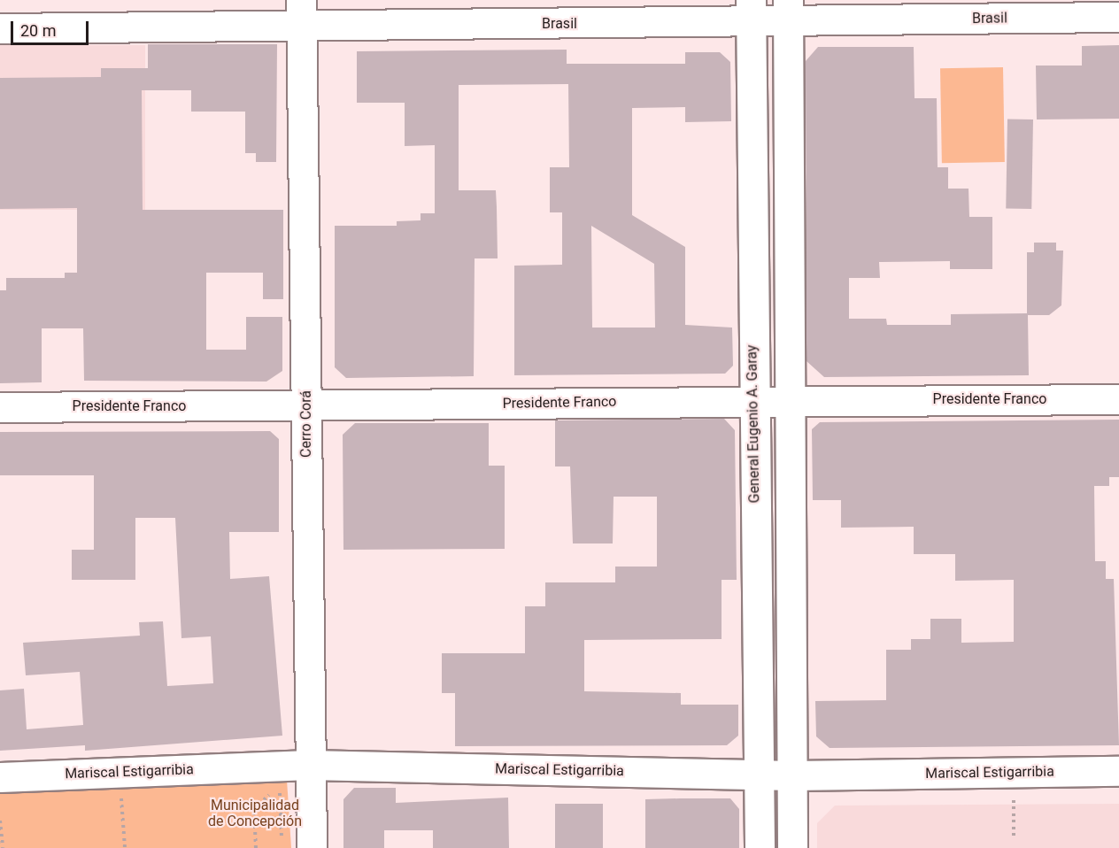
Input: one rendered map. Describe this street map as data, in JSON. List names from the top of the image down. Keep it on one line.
{"streets":{"street":["Brasil","Presidente Franco","Cerro Corá","General Eugenio A. Garay","Mariscal Estigarribia"]},"crossings":[["Brasil","Cerro Corá"],["Brasil","General Eugenio A. Garay"],["Presidente Franco","Cerro Corá"],["Presidente Franco","General Eugenio A. Garay"],["Cerro Corá","Mariscal Estigarribia"],["General Eugenio A. Garay","Mariscal Estigarribia"]],"parks":["Municipalidad de Concepción"],"scale_bar":"20 m"}
